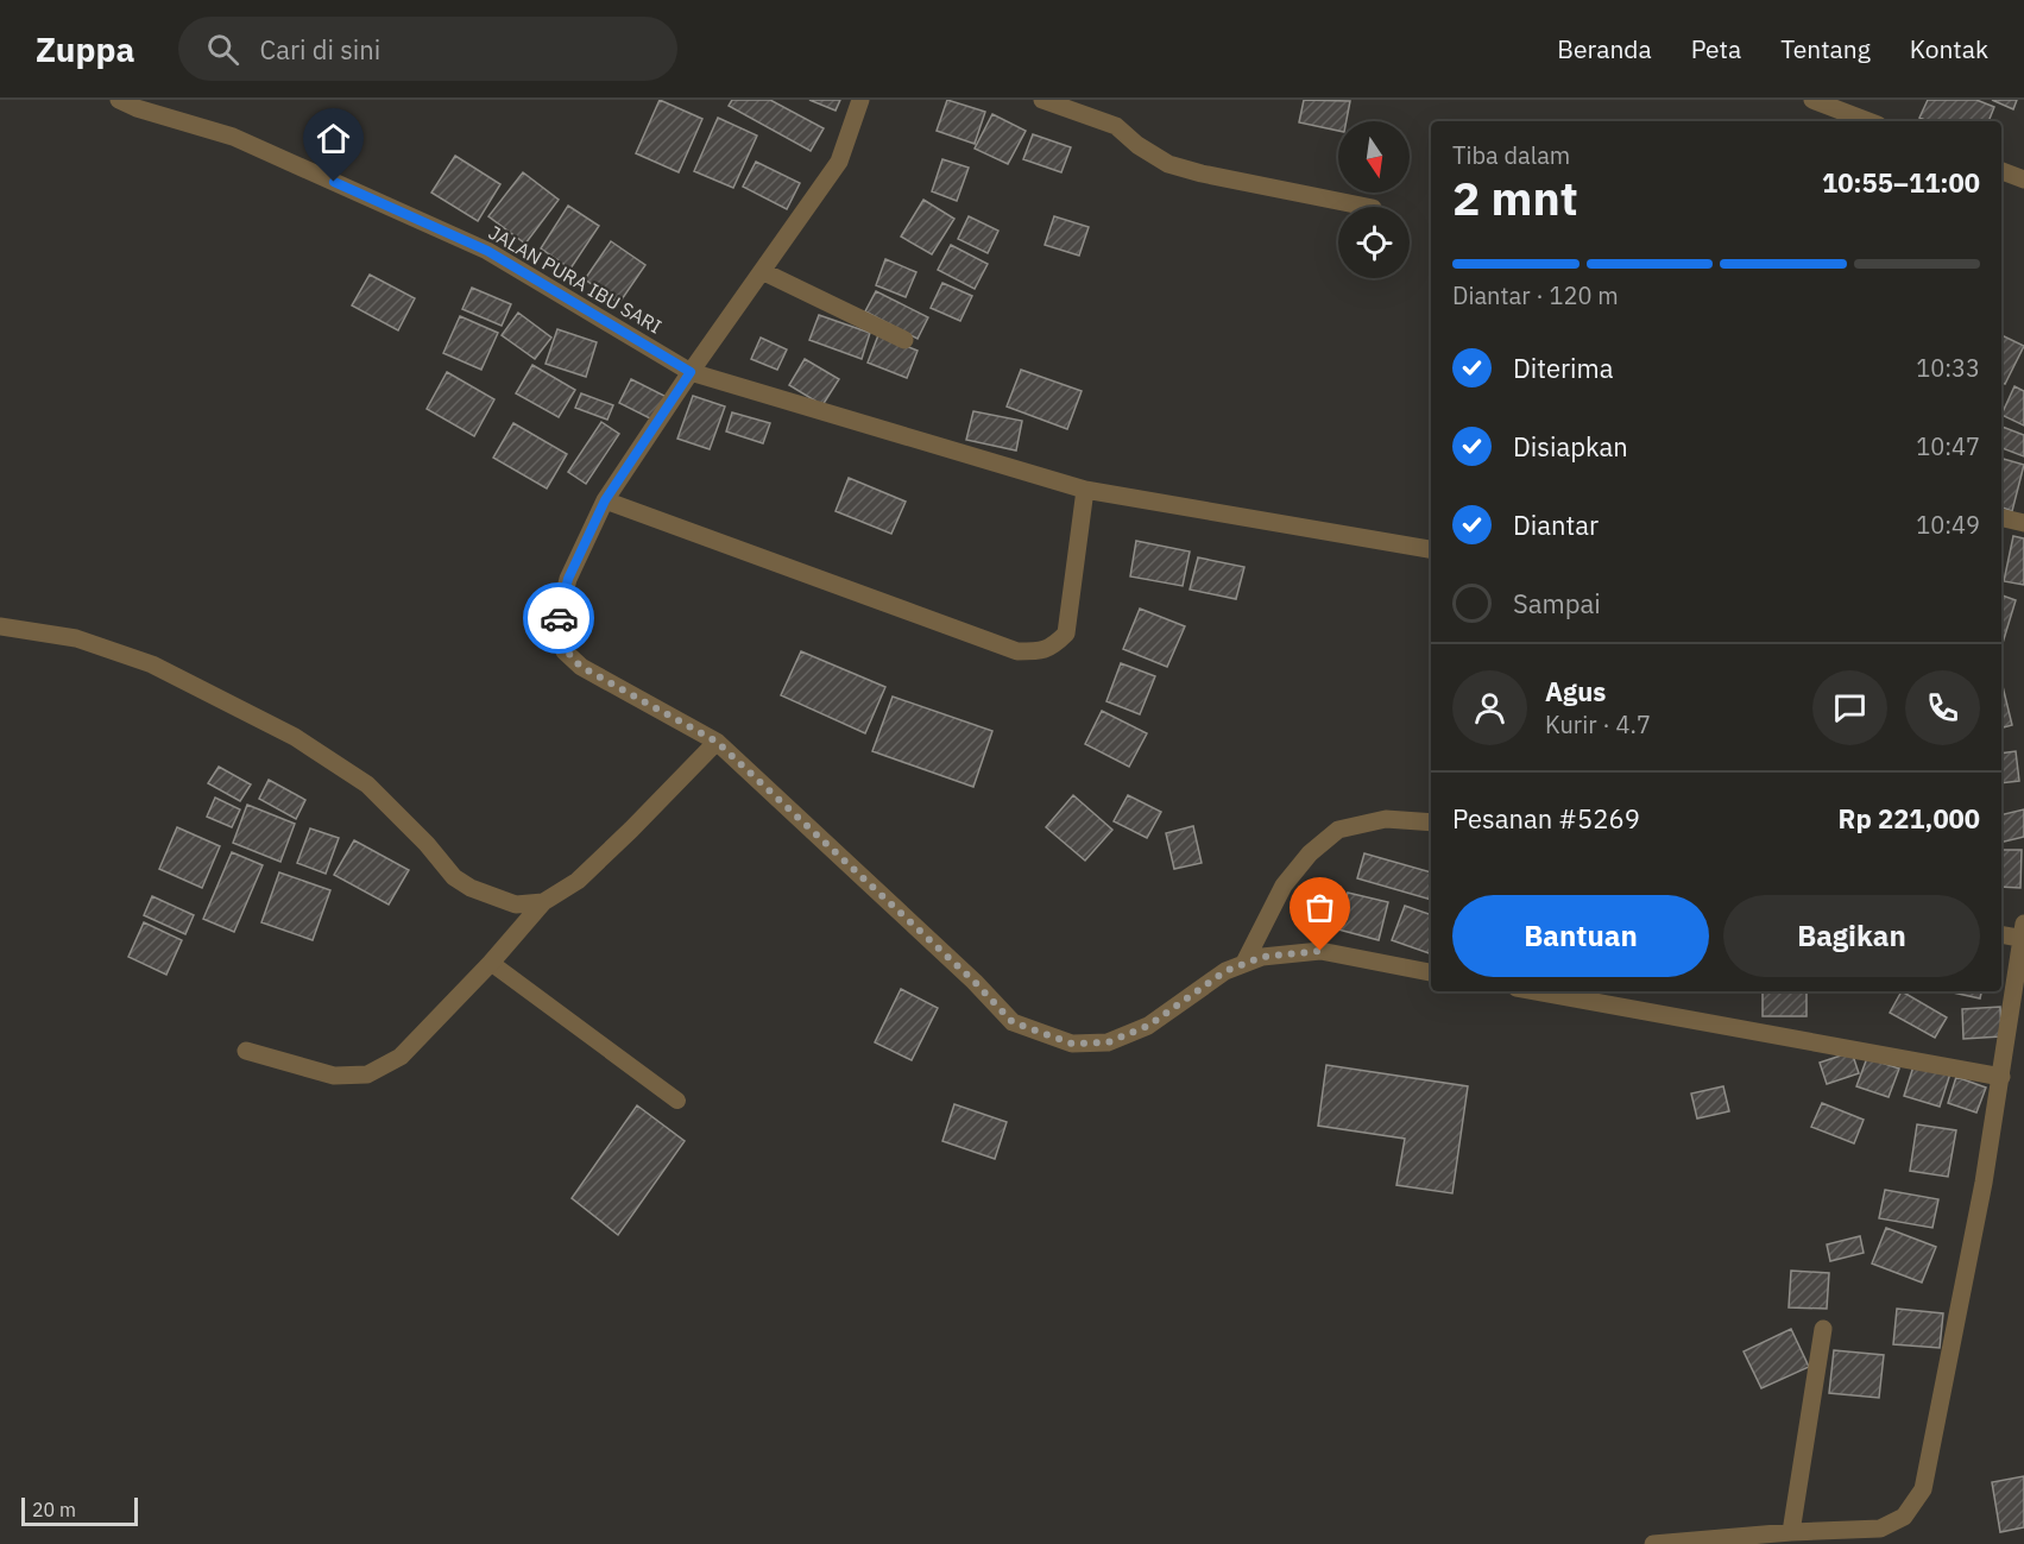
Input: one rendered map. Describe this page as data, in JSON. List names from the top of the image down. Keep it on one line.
{"streets":{"street":["JALAN PURA IBU SARI"]},"scale_bar":"20 m","north":"bottom","page":{"header":"Zuppa","search":"Cari di sini","nav":["Beranda","Peta","Tentang","Kontak"],"heading":["2 mnt","Tiba dalam","10:55–11:00"],"panel":["Agus","Kurir · 4.7","Pesanan #5269","Rp 221,000"],"bar":"Diantar · 120 m","list":[["Diterima","10:33"],["Disiapkan","10:47"],["Diantar","10:49"],"Sampai"],"buttons":["Bantuan","Bagikan"],"scale":"20 m"}}
